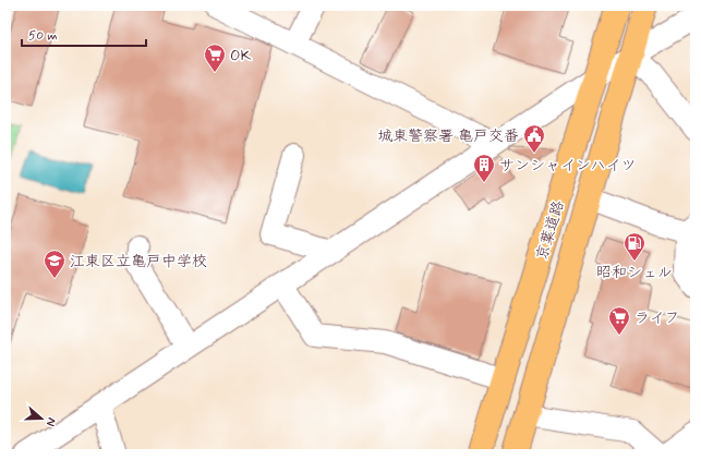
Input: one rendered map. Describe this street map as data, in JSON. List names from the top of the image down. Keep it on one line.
{"streets":{"highway":["京葉道路"]},"places":{"supermarket":["OK","ライフ"],"public building":["城東警察署 亀戸交番"],"building":["サンシャインハイツ"],"fuel station":["昭和シェル"],"school or university":["江東区立亀戸中学校"]},"scale_bar":"50 m","north":"right"}
